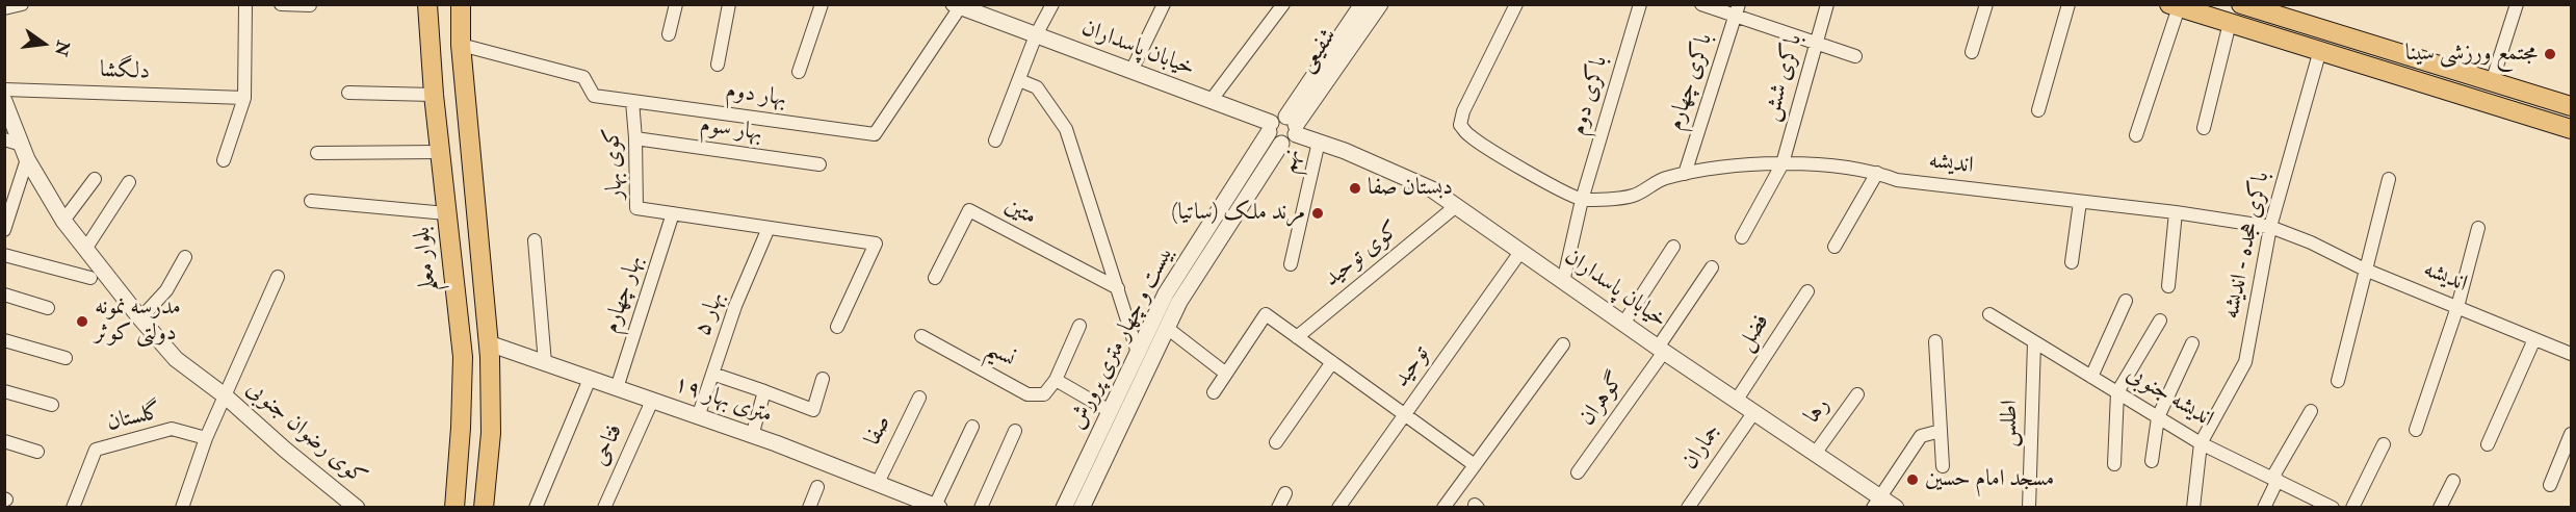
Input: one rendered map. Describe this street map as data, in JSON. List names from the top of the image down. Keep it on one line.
{"streets":{"main road":["بلوار معلم"],"street":["خیابان پاسداران","شفیعی","دلگشا","باکری شش","باکری چهارم","بهار دوم","باکری دوم","بهار سوم","نهم","کوی بهار","اندیشه","متین","باکری هجده - اندیشه","کوی توحید","بهار چهارم","بهار ۵","فضل","بیست و چهار متری پرورش","نسیم","توحید","اندیشه جنوبی","گوهران","۱۹ متری بهار","رها","گلستان","اطلس","صفا","کوی رضوان جنوبی","فتاحی","جماران"]},"crossings":[["خیابان پاسداران","شفیعی"],["خیابان پاسداران","بهار دوم"],["خیابان پاسداران","باکری دوم"],["خیابان پاسداران","نهم"],["خیابان پاسداران","کوی توحید"],["خیابان پاسداران","فضل"],["خیابان پاسداران","بیست و چهار متری پرورش"],["خیابان پاسداران","توحید"],["خیابان پاسداران","گوهران"],["خیابان پاسداران","رها"],["خیابان پاسداران","جماران"],["شفیعی","بیست و چهار متری پرورش"],["باکری شش","اندیشه"],["باکری چهارم","اندیشه"],["بهار دوم","کوی بهار"],["باکری دوم","اندیشه"],["بهار سوم","کوی بهار"],["کوی بهار","بهار چهارم"],["کوی بهار","بهار ۵"],["اندیشه","باکری هجده - اندیشه"],["باکری هجده - اندیشه","اندیشه جنوبی"],["بهار چهارم","۱۹ متری بهار"],["بهار ۵","۱۹ متری بهار"],["اندیشه جنوبی","اطلس"],["۱۹ متری بهار","صفا"],["۱۹ متری بهار","فتاحی"]],"places":["مجتمع ورزشی سینا","دبستان صفا","مرند ملک (ساتیا)","مدرسه نمونه دولتی کوثر","مسجد امام حسین"],"north":"right"}
